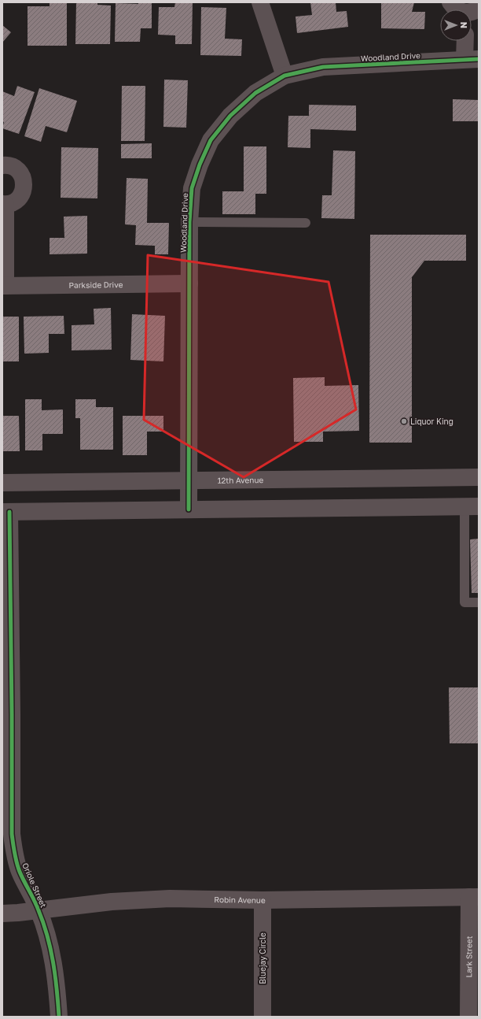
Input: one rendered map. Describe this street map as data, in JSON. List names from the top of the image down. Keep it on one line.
{"streets":{"street":["Woodland Drive","Parkside Drive","12th Avenue","Oriole Street","Robin Avenue","Lark Street","Bluejay Circle"]},"crossings":[["Woodland Drive","Parkside Drive"],["Woodland Drive","12th Avenue"],["Oriole Street","Robin Avenue"],["Robin Avenue","Lark Street"],["Robin Avenue","Bluejay Circle"]],"places":["Liquor King"],"north":"right"}
